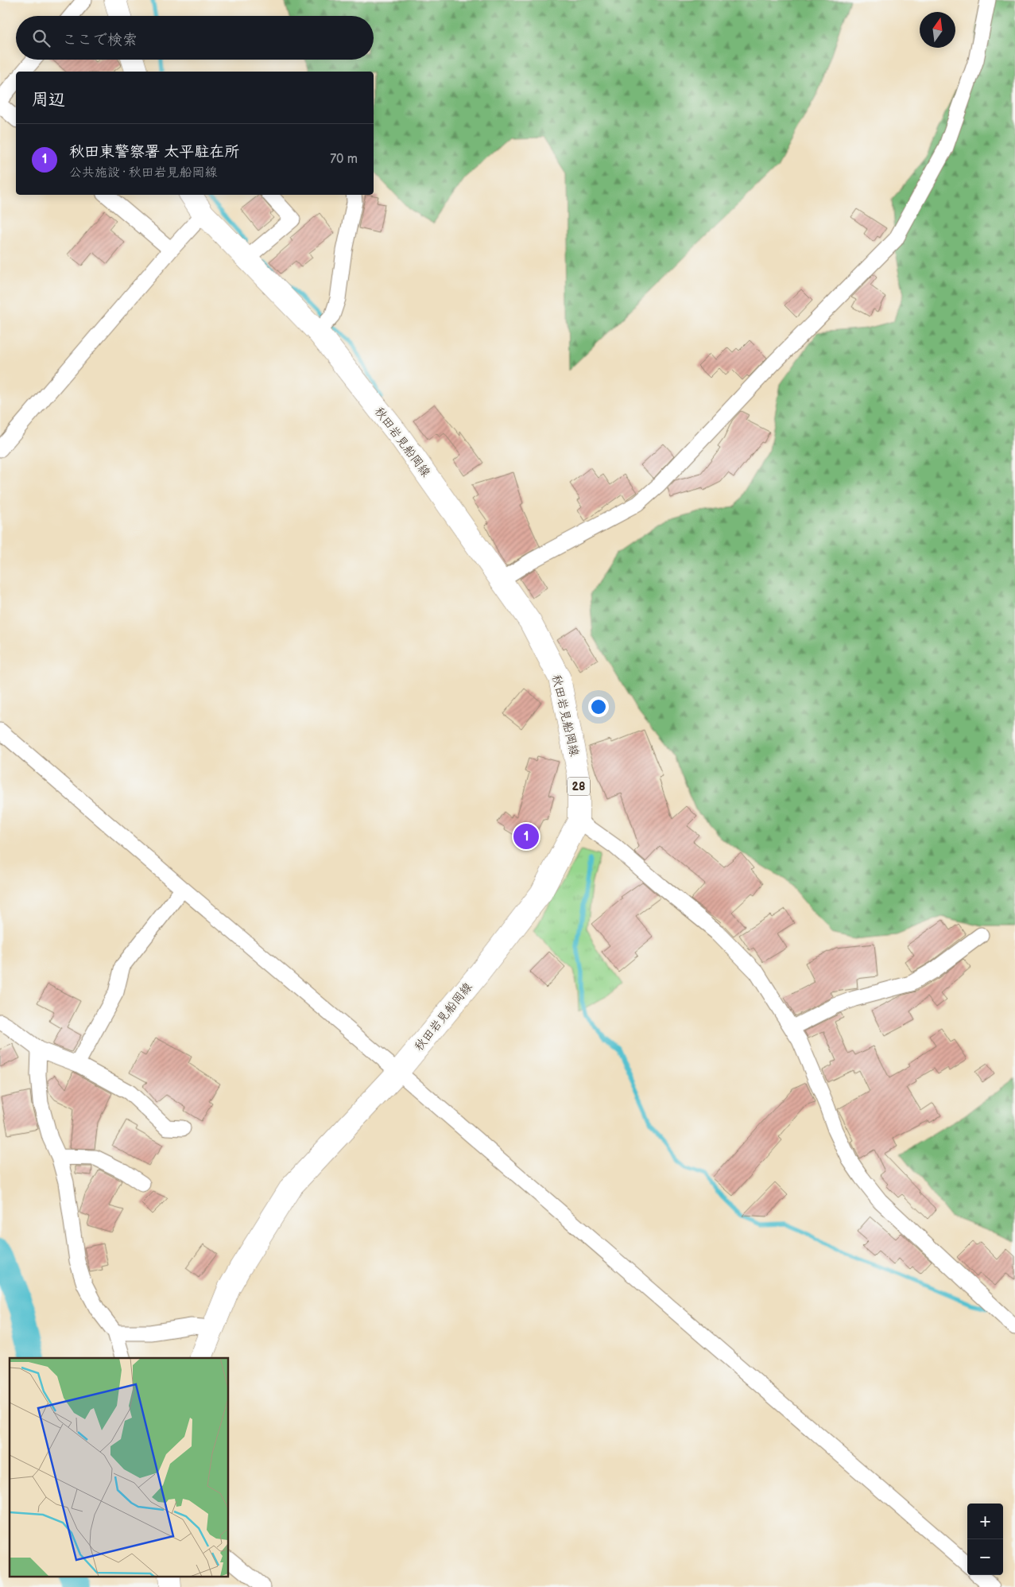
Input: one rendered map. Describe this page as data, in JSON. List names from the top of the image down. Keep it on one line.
{"streets":{"main road":["秋田岩見船岡線","28"]},"north":"top","page":{"search":"ここで検索","heading":"周辺","list":[{"mark":"1","name":"秋田東警察署 太平駐在所","note":"公共施設 · 秋田岩見船岡線","value":"70 m"}],"pins":"1","map_buttons":["+","−"]}}
